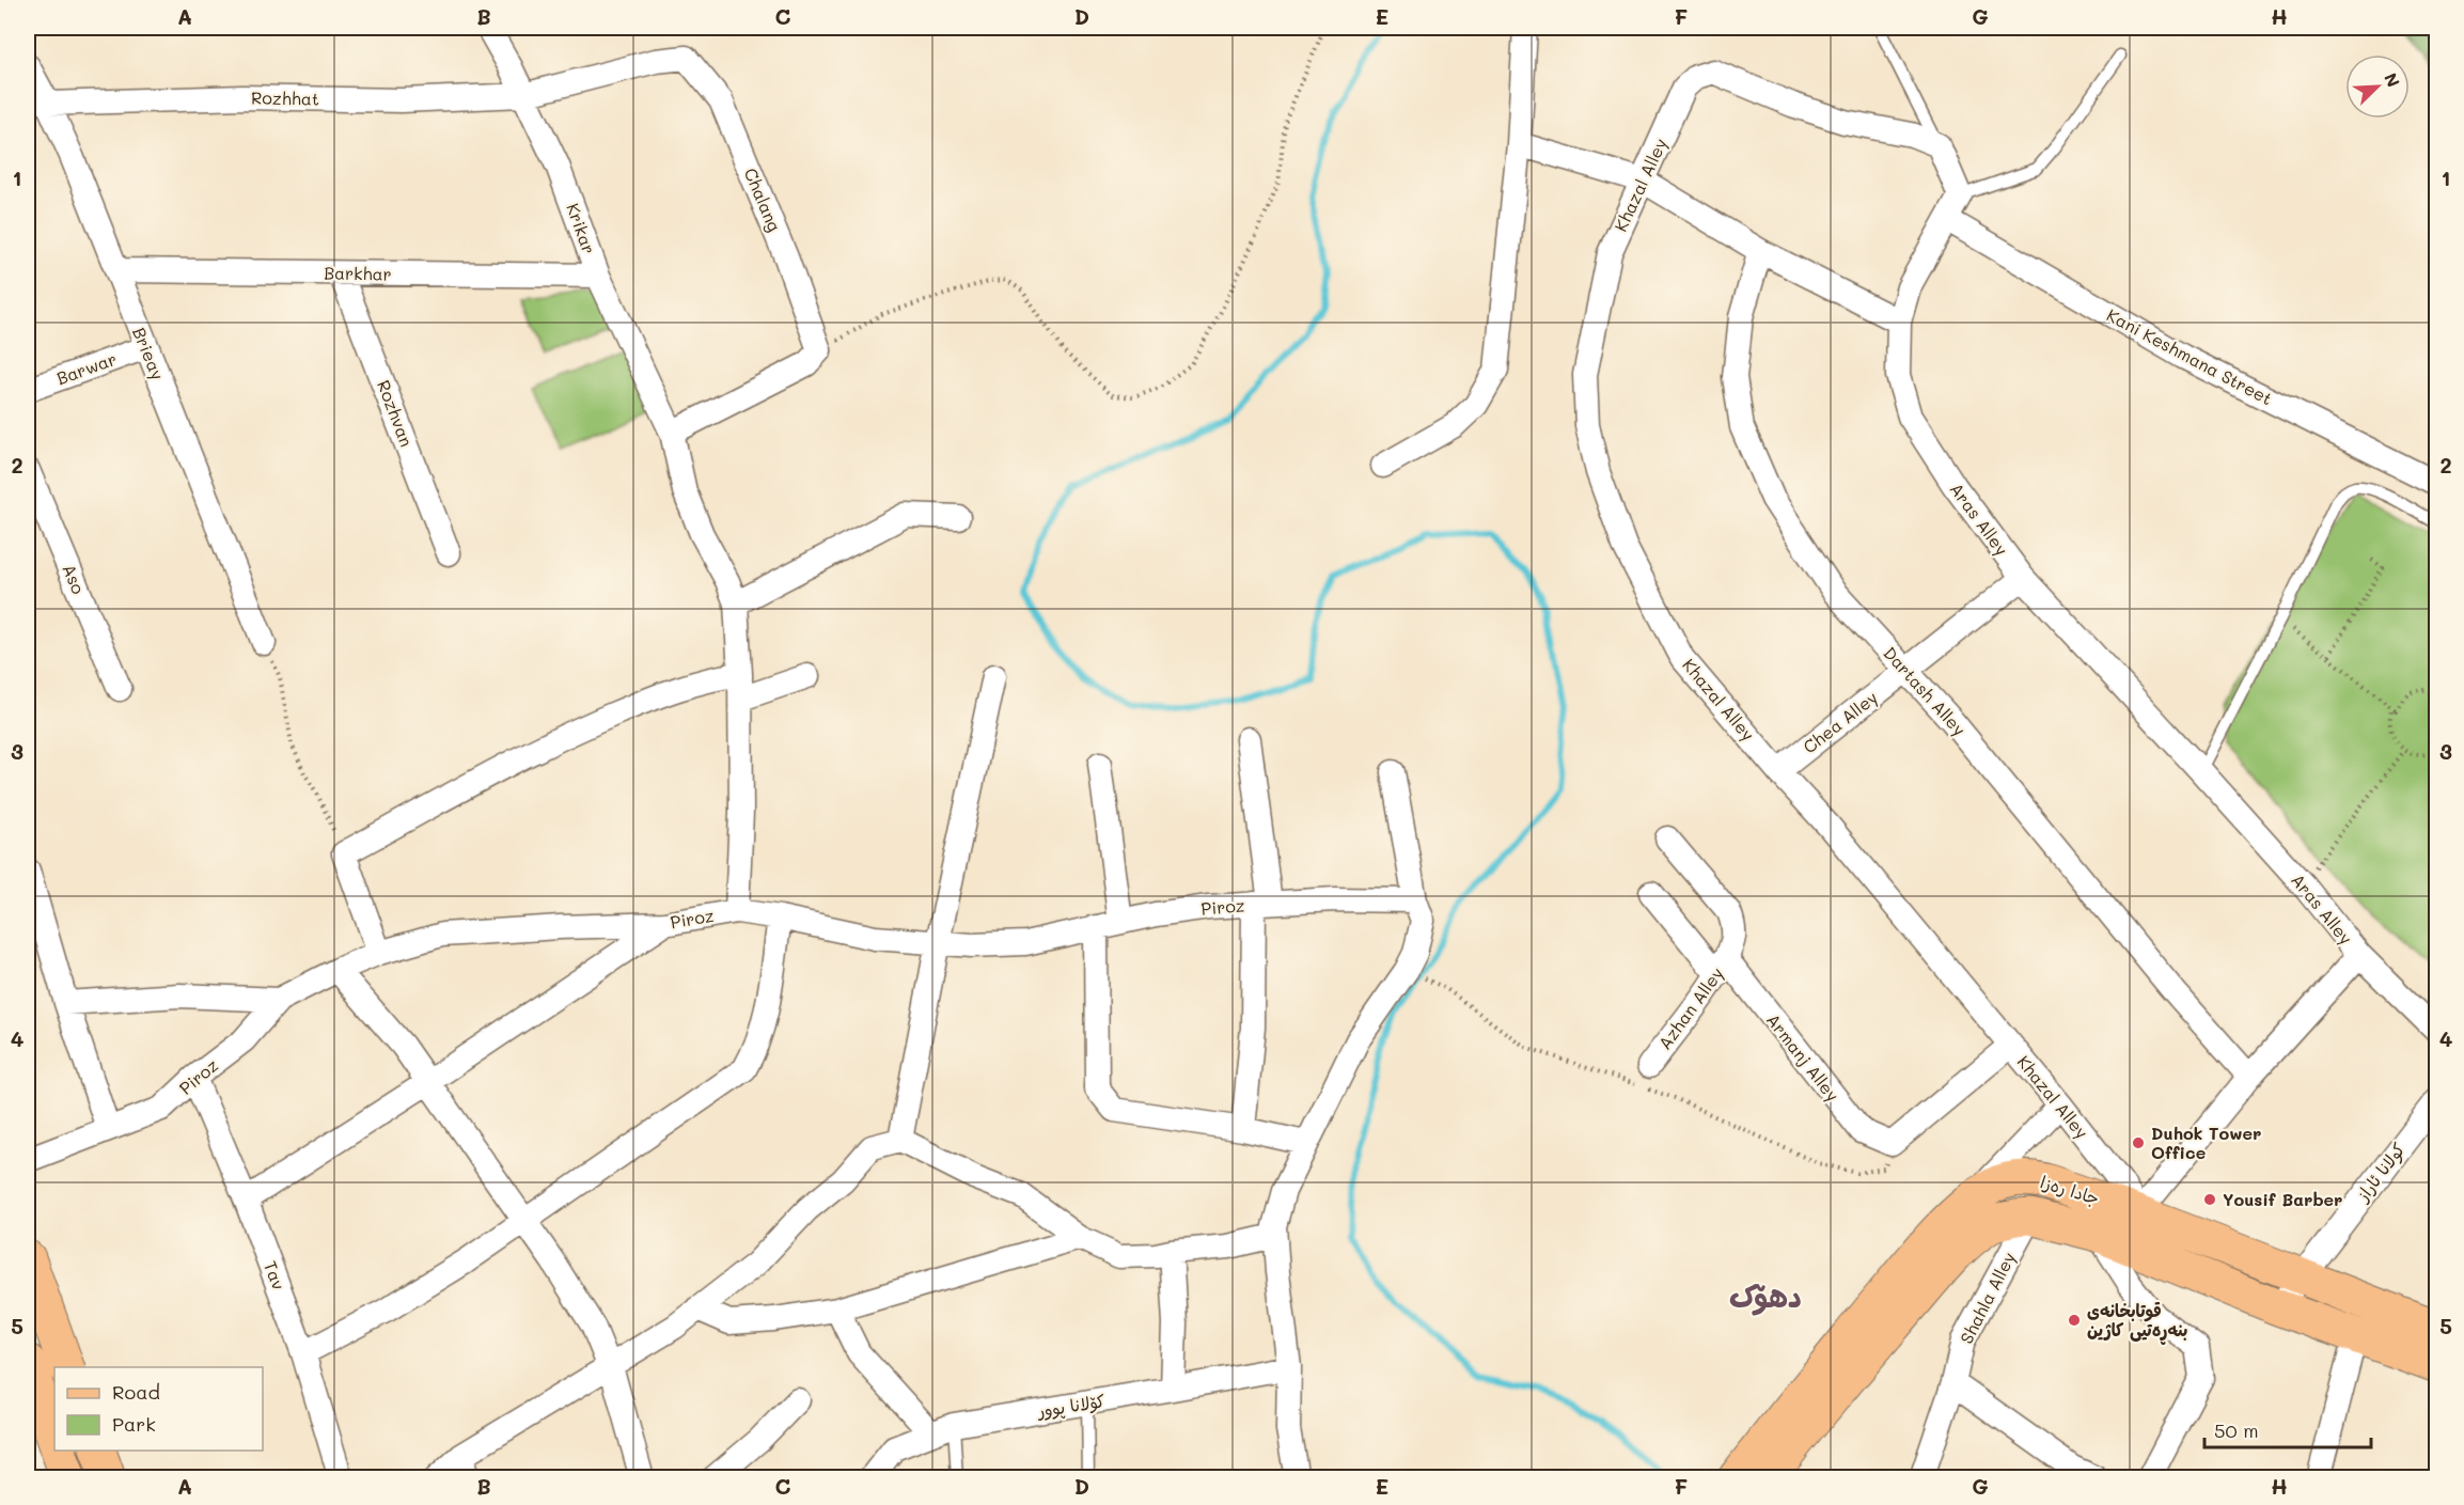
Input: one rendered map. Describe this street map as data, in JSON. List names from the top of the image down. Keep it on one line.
{"streets":{"main road":["جادا ره‌زا"],"street":["Rozhhat","Khazal Alley","Chalang","Krikar","Barkhar","Brieay","Kani Keshmana Street","Barwar","Rozhvan","Aras Alley","Aso","Dartash Alley","Chea Alley","Piroz","Azhan Alley","Armanj Alley","کولانا ئاراز","Tav","Shahla Alley","کۆلانا پوور"]},"crossings":[["Rozhhat","Chalang"],["Rozhhat","Krikar"],["Rozhhat","Brieay"],["Khazal Alley","Chea Alley"],["Khazal Alley","جادا ره‌زا"],["Chalang","Krikar"],["Krikar","Barkhar"],["Krikar","Piroz"],["Barkhar","Brieay"],["Barkhar","Rozhvan"],["Brieay","Barwar"],["Kani Keshmana Street","Aras Alley"],["Aras Alley","Chea Alley"],["Dartash Alley","Chea Alley"],["Piroz","Tav"],["Azhan Alley","Armanj Alley"],["کولانا ئاراز","جادا ره‌زا"],["جادا ره‌زا","Shahla Alley"]],"districts":["دھۆک"],"places":["Duhok Tower Office","Yousif Barber","قوتابخانەی بنەڕەتیی کاژین"],"legend":["Road","Park"],"scale_bar":"50 m","north":"top right","grid":{"columns":["A","B","C","D","E","F","G","H"],"rows":["1","2","3","4","5"]}}
